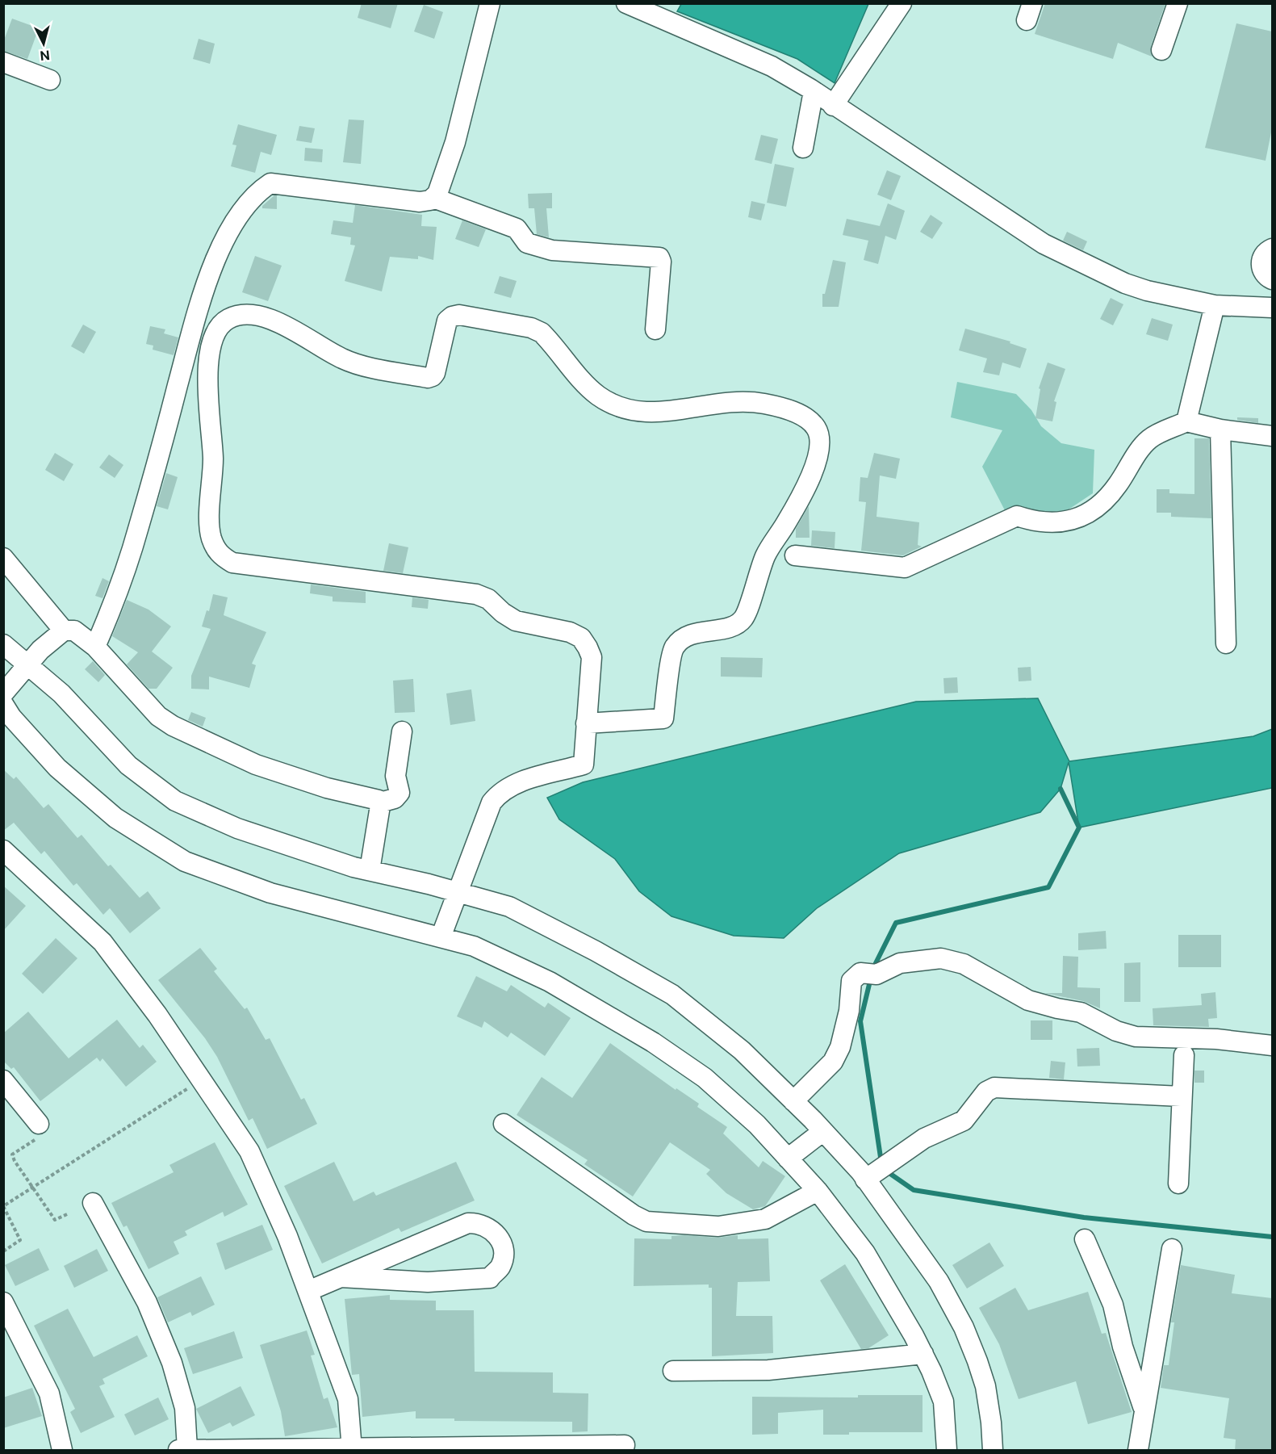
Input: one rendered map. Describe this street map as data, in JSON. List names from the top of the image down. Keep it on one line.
{"north":"bottom"}
